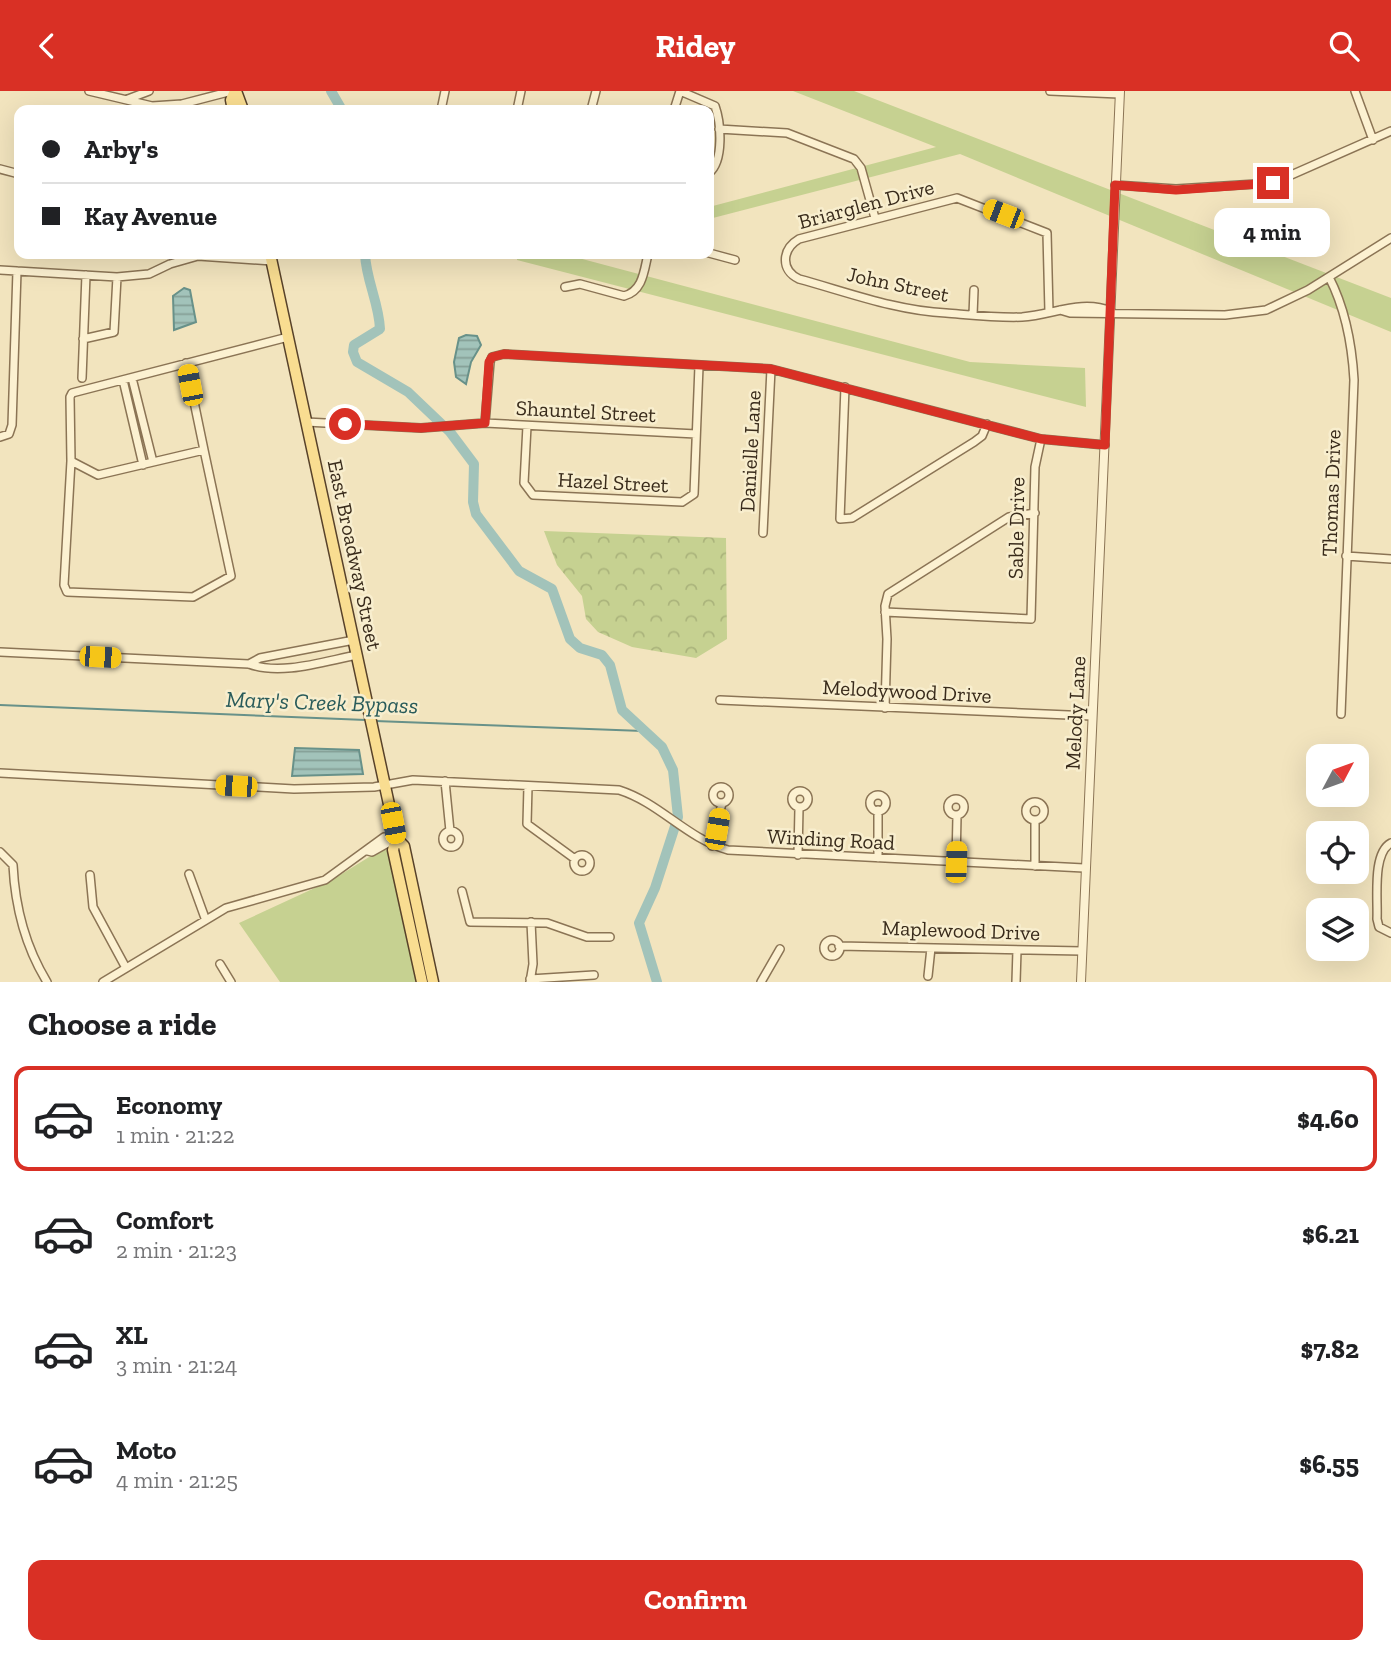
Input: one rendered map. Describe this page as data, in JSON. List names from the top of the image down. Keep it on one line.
{"streets":{"main road":["East Broadway Street"],"street":["Briarglen Drive","John Street","Shauntel Street","Danielle Lane","Hazel Street","Thomas Drive","Sable Drive","Melodywood Drive","Melody Lane","Winding Road","Maplewood Drive"]},"crossings":[["Briarglen Drive","John Street"],["John Street","Thomas Drive"],["John Street","Melody Lane"],["Shauntel Street","Hazel Street"],["Shauntel Street","East Broadway Street"],["East Broadway Street","Winding Road"],["Melodywood Drive","Melody Lane"],["Melody Lane","Winding Road"],["Melody Lane","Maplewood Drive"]],"water":["Mary's Creek Bypass"],"north":"top right","page":{"header":"Ridey","banner":["Arby's","Kay Avenue"],"bubble":"4 min","heading":"Choose a ride","list":[{"name":"Economy","note":"1 min · 21:22","value":"$4.60"},{"name":"Comfort","note":"2 min · 21:23","value":"$6.21"},{"name":"XL","note":"3 min · 21:24","value":"$7.82"},{"name":"Moto","note":"4 min · 21:25","value":"$6.55"}],"buttons":"Confirm"}}
